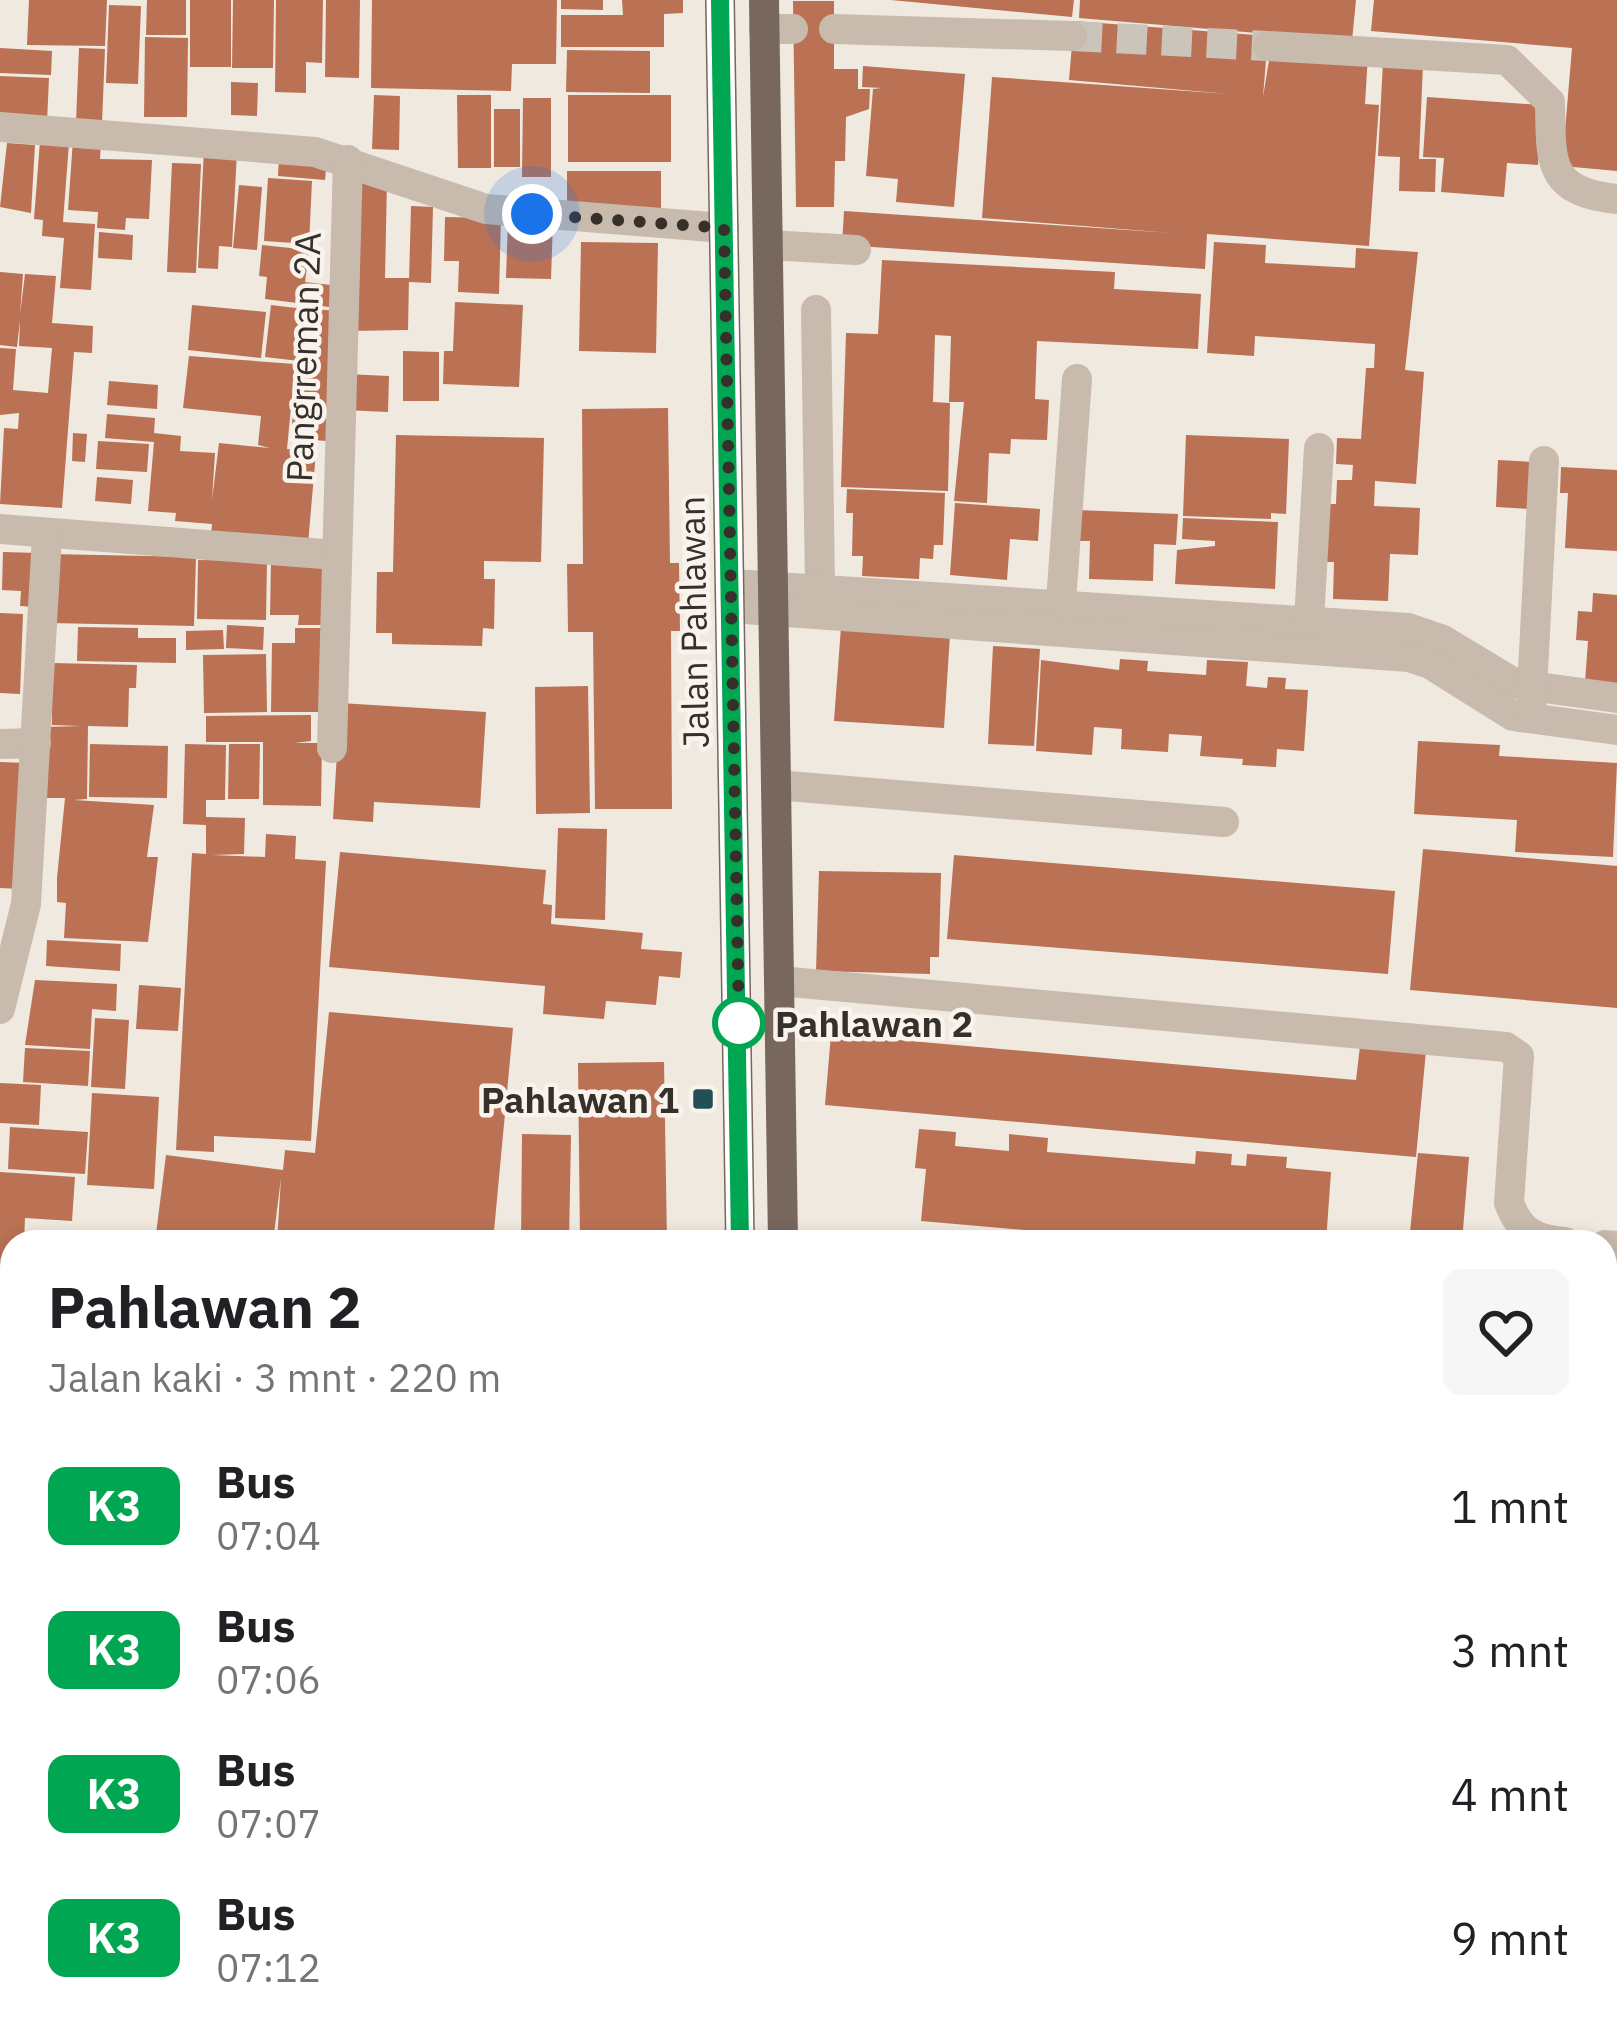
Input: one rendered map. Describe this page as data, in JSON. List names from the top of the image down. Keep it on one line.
{"streets":{"main road":["Jalan Pahlawan"],"street":["Pangrreman 2A"]},"places":{"other":["Pahlawan 2"],"transit":["Pahlawan 1"]},"lines":["bus line K3"],"page":{"heading":["Pahlawan 2","Jalan kaki · 3 mnt · 220 m"],"list":[{"mark":"K3","name":"Bus","note":"07:04","value":"1 mnt"},{"mark":"K3","name":"Bus","note":"07:06","value":"3 mnt"},{"mark":"K3","name":"Bus","note":"07:07","value":"4 mnt"},{"mark":"K3","name":"Bus","note":"07:12","value":"9 mnt"}]}}
